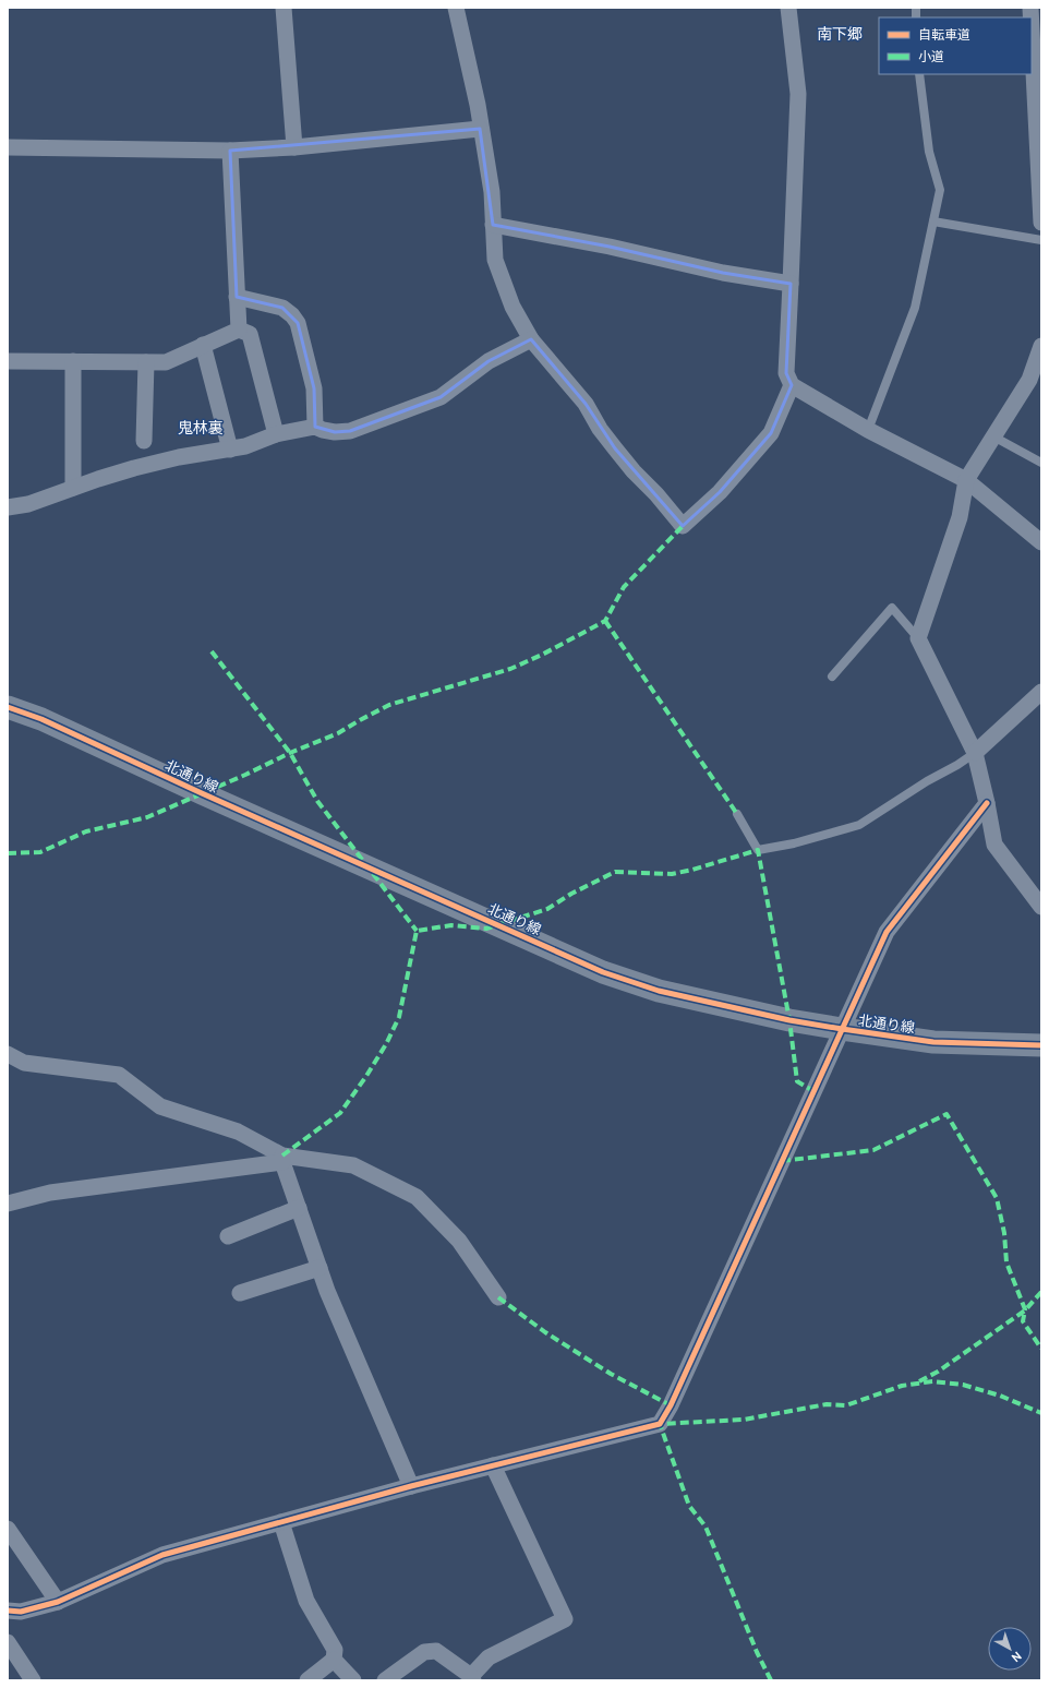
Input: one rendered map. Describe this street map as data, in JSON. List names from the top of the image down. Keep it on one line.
{"streets":{"street":["北通り線"]},"districts":["南下郷","鬼林裏"],"legend":["自転車道","小道"],"north":"bottom right"}
